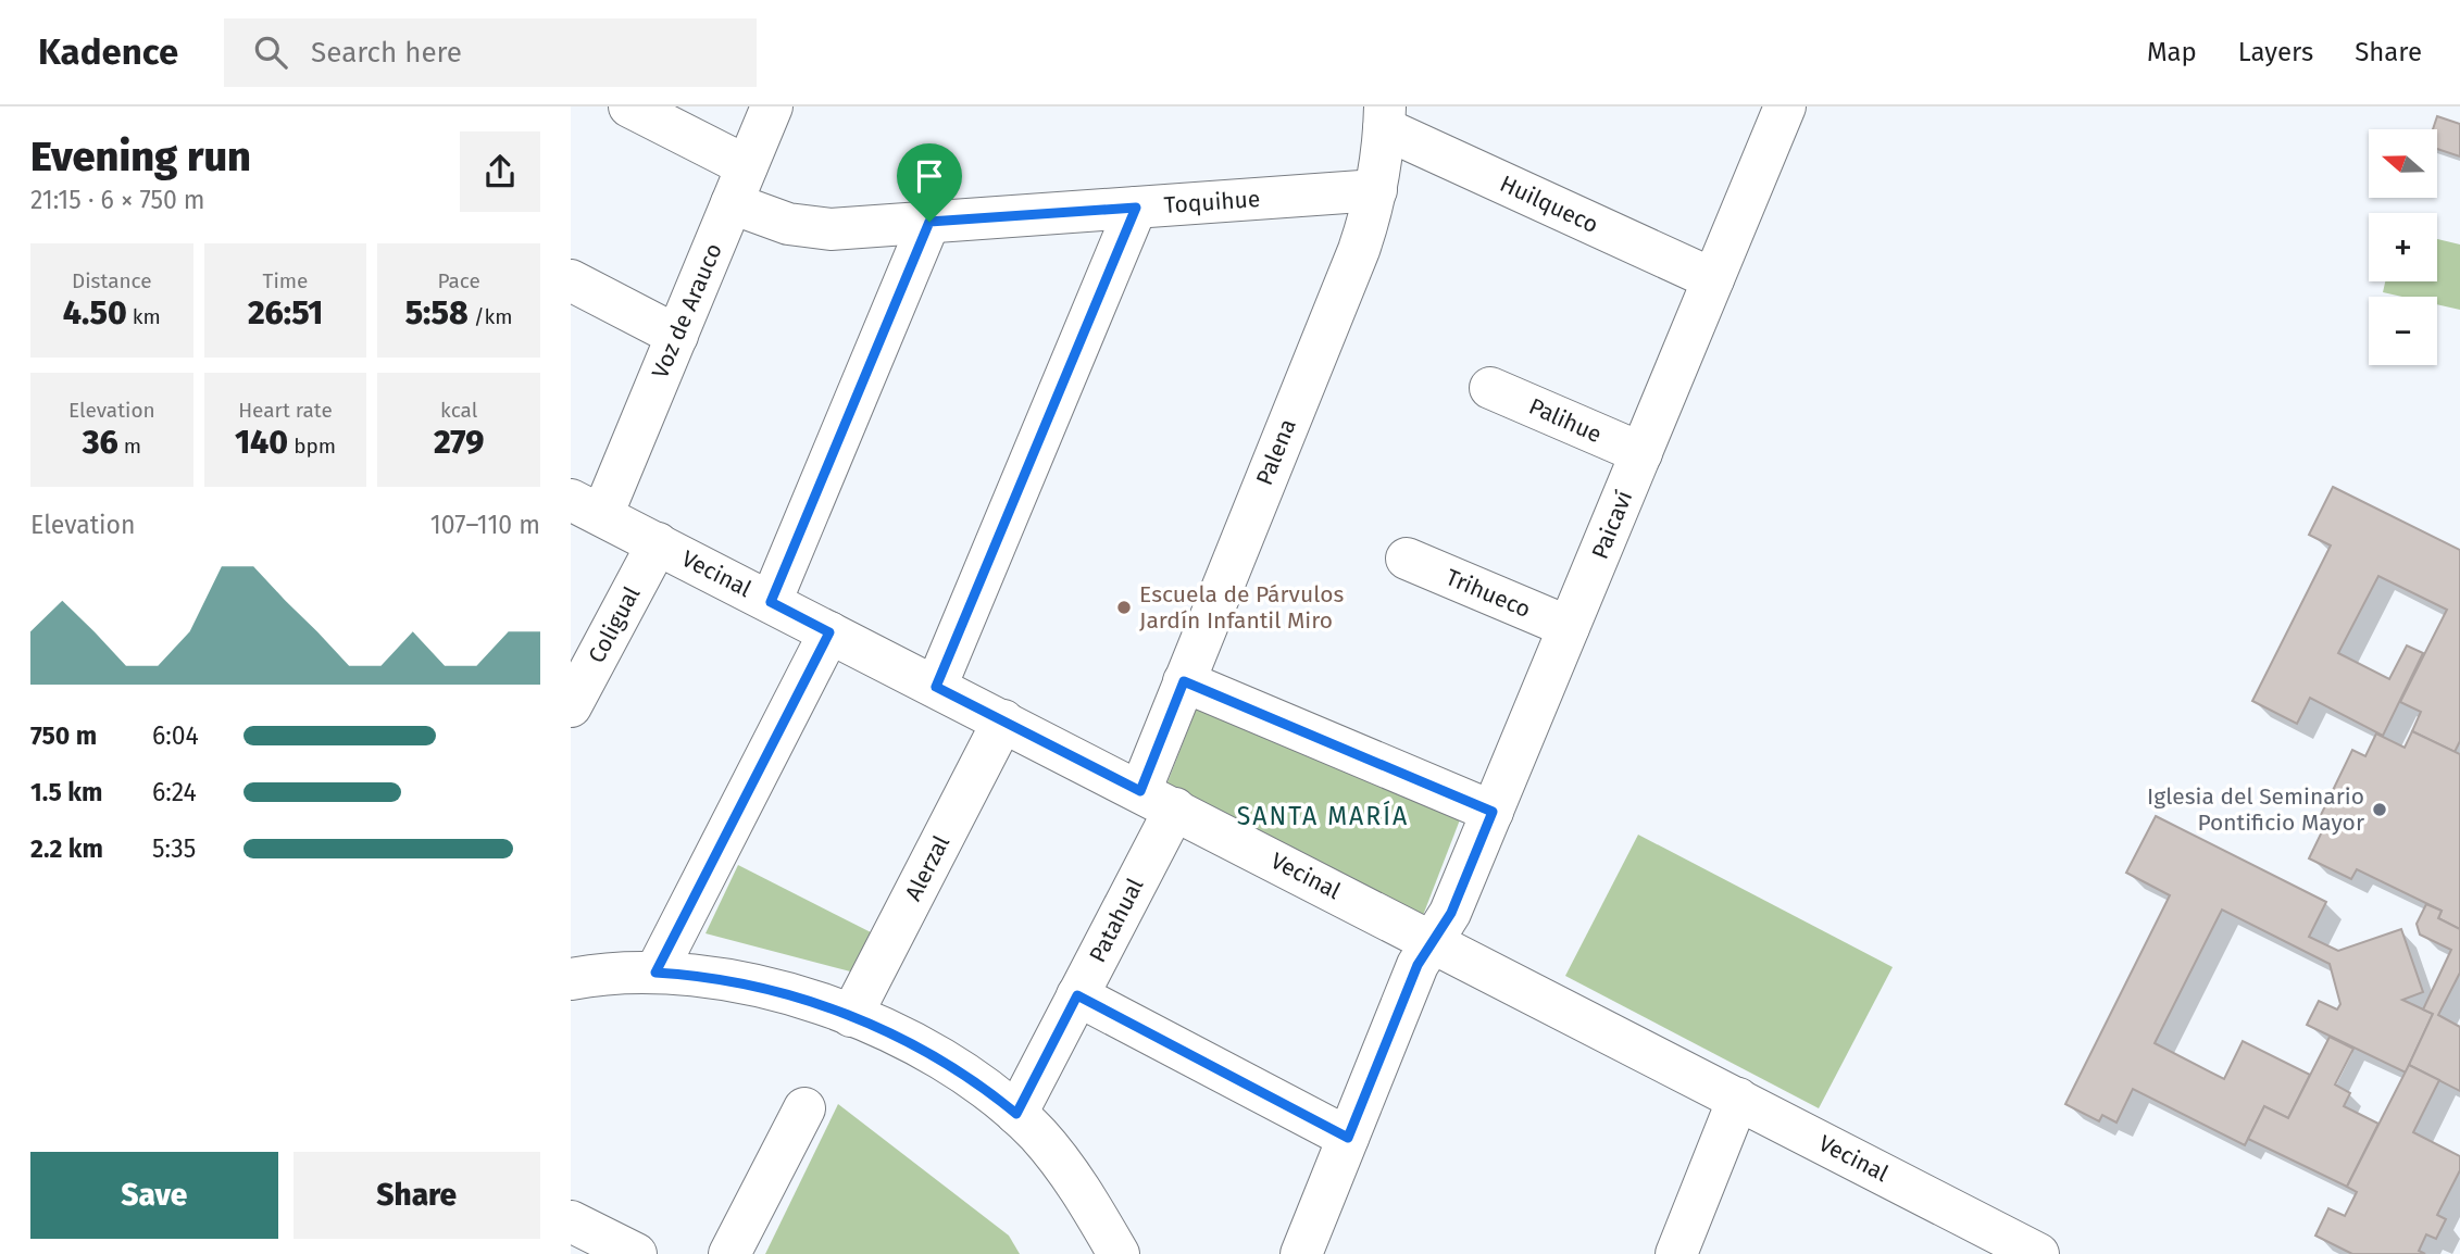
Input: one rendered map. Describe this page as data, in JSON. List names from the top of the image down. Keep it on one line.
{"streets":{"street":["Toquihue","Huilqueco","Voz de Arauco","Palihue","Palena","Paicaví","Vecinal","Trihueco","Coligual","Alerzal","Patahual"]},"crossings":[["Toquihue","Voz de Arauco"],["Toquihue","Palena"],["Huilqueco","Palena"],["Huilqueco","Paicaví"],["Voz de Arauco","Vecinal"],["Palihue","Paicaví"],["Palena","Vecinal"],["Palena","Patahual"],["Paicaví","Vecinal"],["Paicaví","Trihueco"],["Vecinal","Coligual"],["Vecinal","Alerzal"],["Vecinal","Patahual"]],"districts":["SANTA MARÍA"],"places":["Escuela de Párvulos Jardín Infantil Miro","Iglesia del Seminario Pontificio Mayor"],"north":"left","page":{"header":"Kadence","search":"Search here","nav":["Map","Layers","Share"],"heading":["Evening run","21:15 · 6 × 750 m"],"map_buttons":["+","−"],"stats":[["Distance","4.50 km"],["Time","26:51"],["Pace","5:58 /km"],["Elevation","36 m"],["Heart rate","140 bpm"],["kcal","279"]],"chart":["Elevation","107–110 m"],"list":[{"name":"750 m","note":"6:04"},{"name":"1.5 km","note":"6:24"},{"name":"2.2 km","note":"5:35"}],"buttons":["Save","Share"]}}
